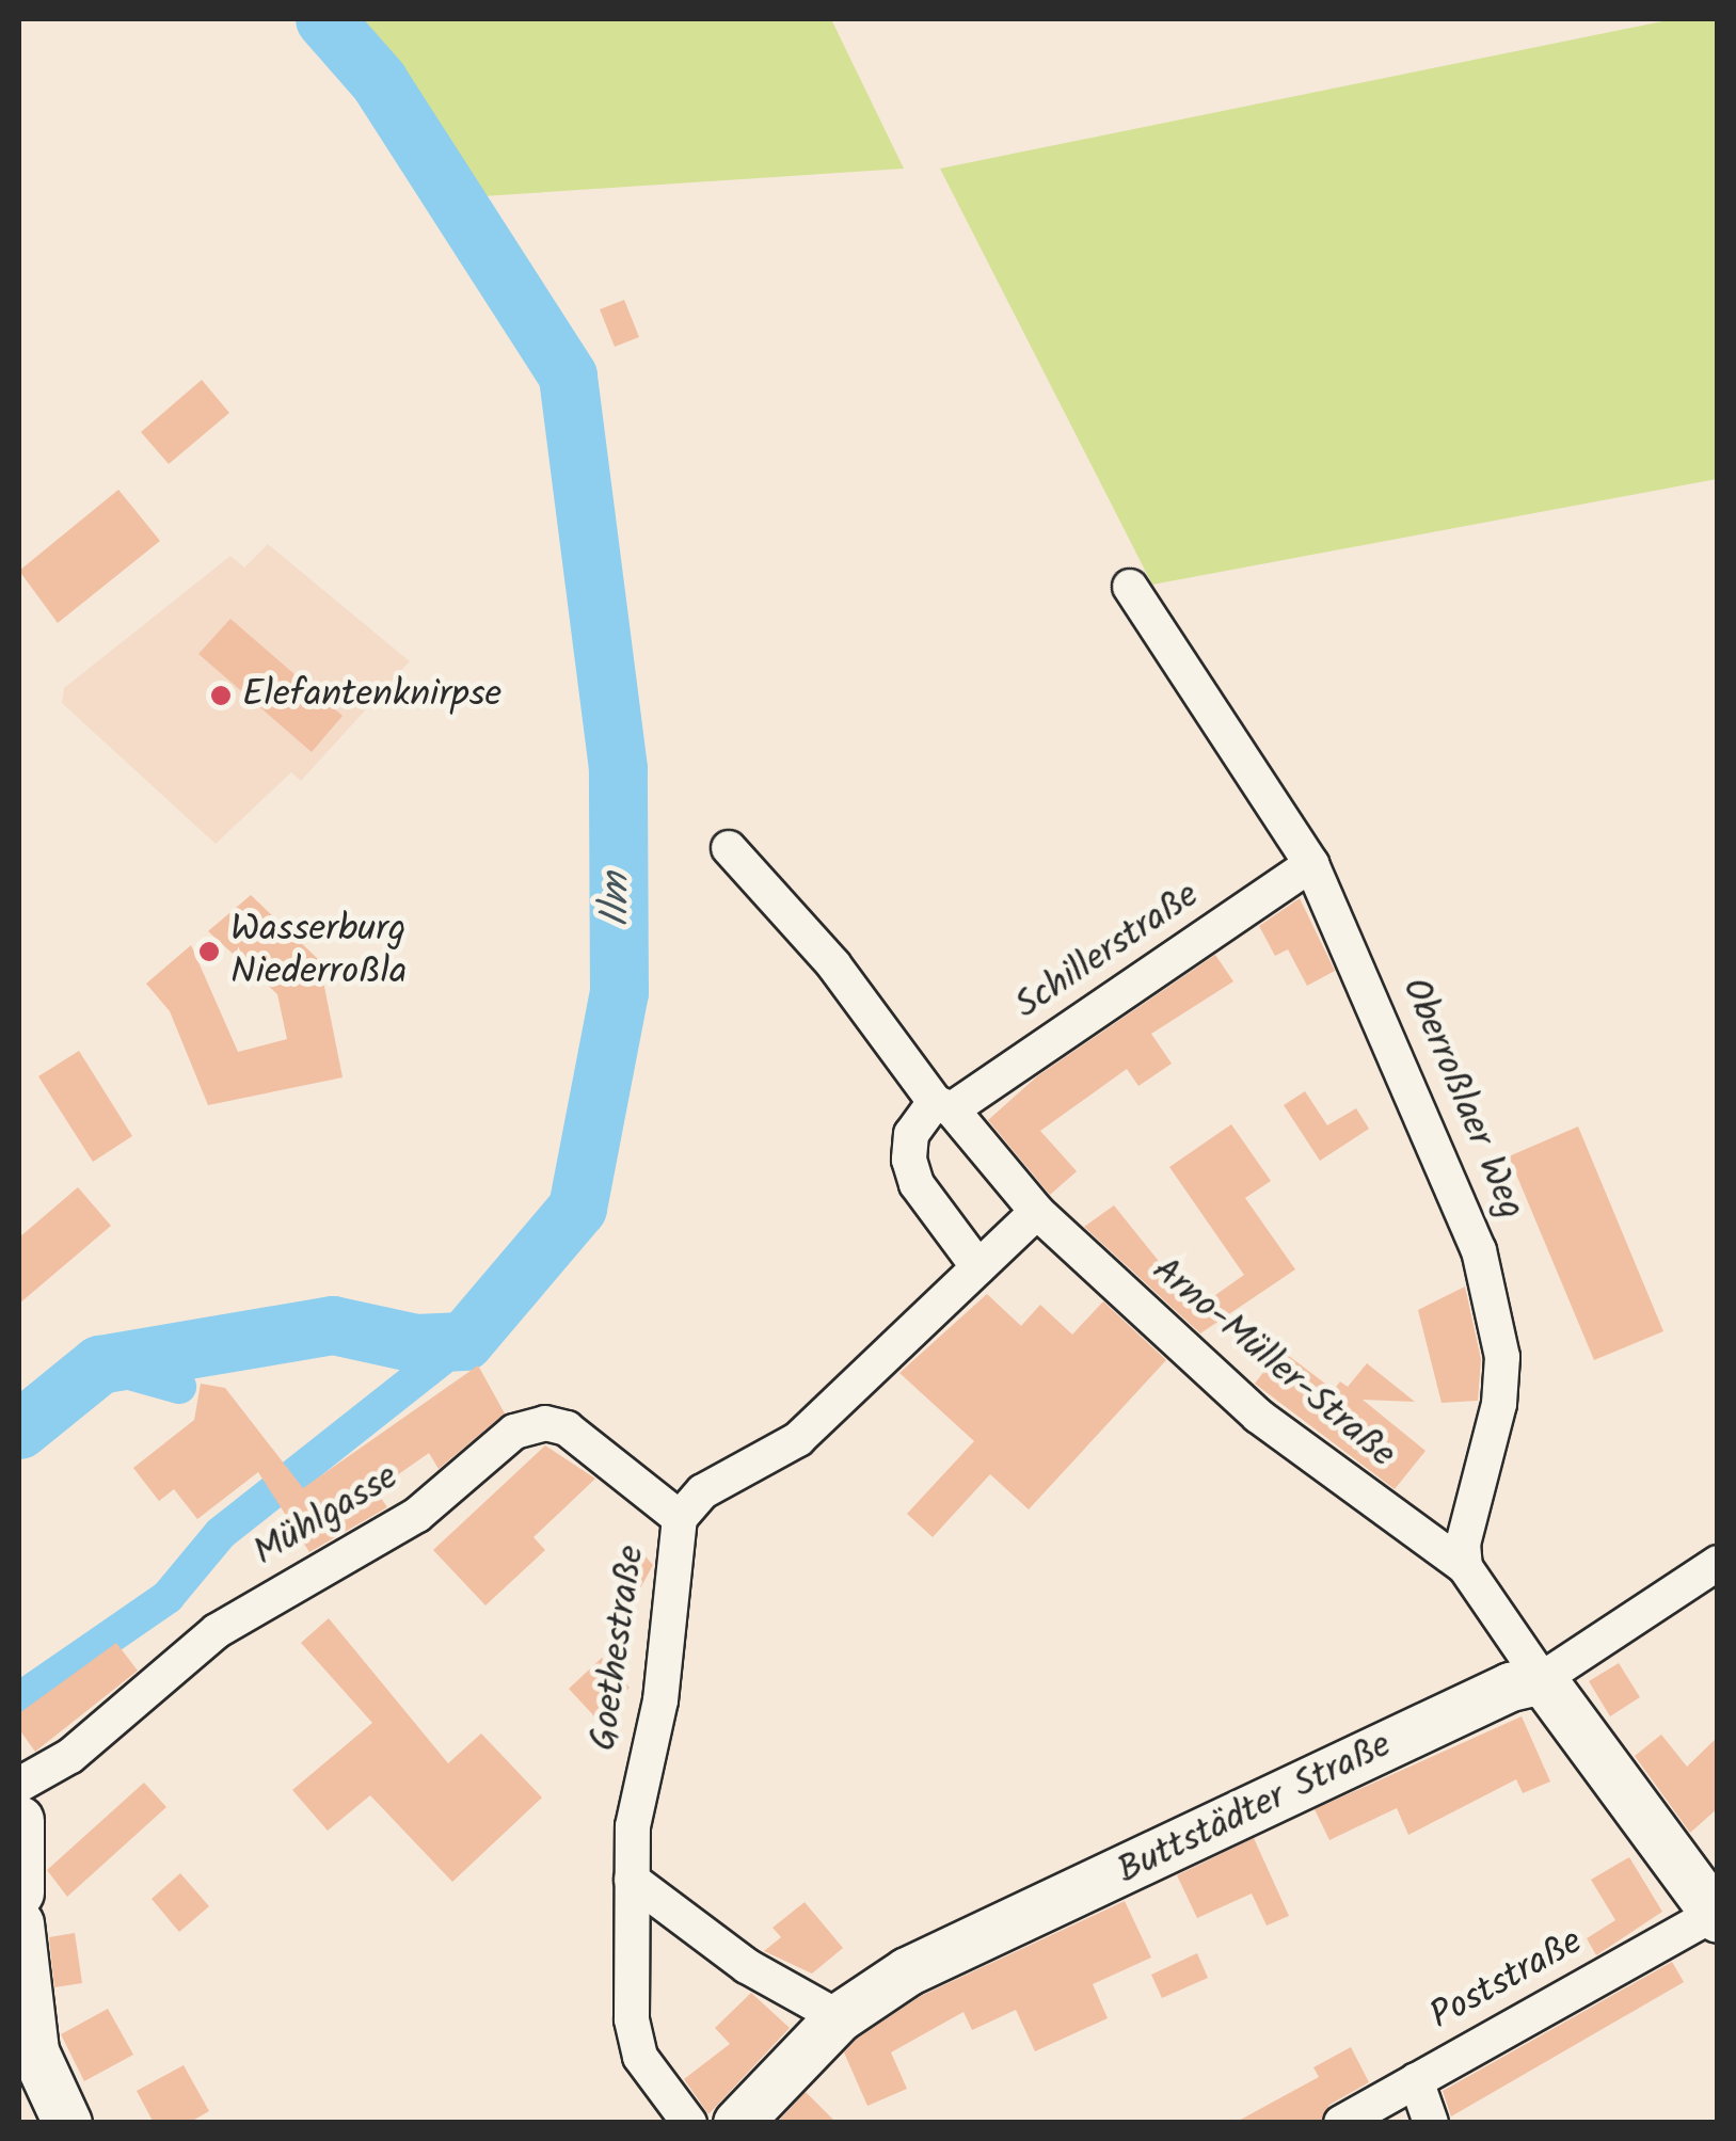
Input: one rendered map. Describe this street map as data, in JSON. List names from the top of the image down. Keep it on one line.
{"streets":{"main road":["Buttstädter Straße"],"street":["Schillerstraße","Oberroßlaer Weg","Arno-Müller-Straße","Mühlgasse","Goethestraße","Poststraße"]},"crossings":[["Schillerstraße","Oberroßlaer Weg"],["Schillerstraße","Arno-Müller-Straße"],["Oberroßlaer Weg","Arno-Müller-Straße"],["Arno-Müller-Straße","Goethestraße"],["Mühlgasse","Goethestraße"]],"water":["Ilm"],"places":["Elefantenknirpse","Wasserburg Niederroßla"]}
